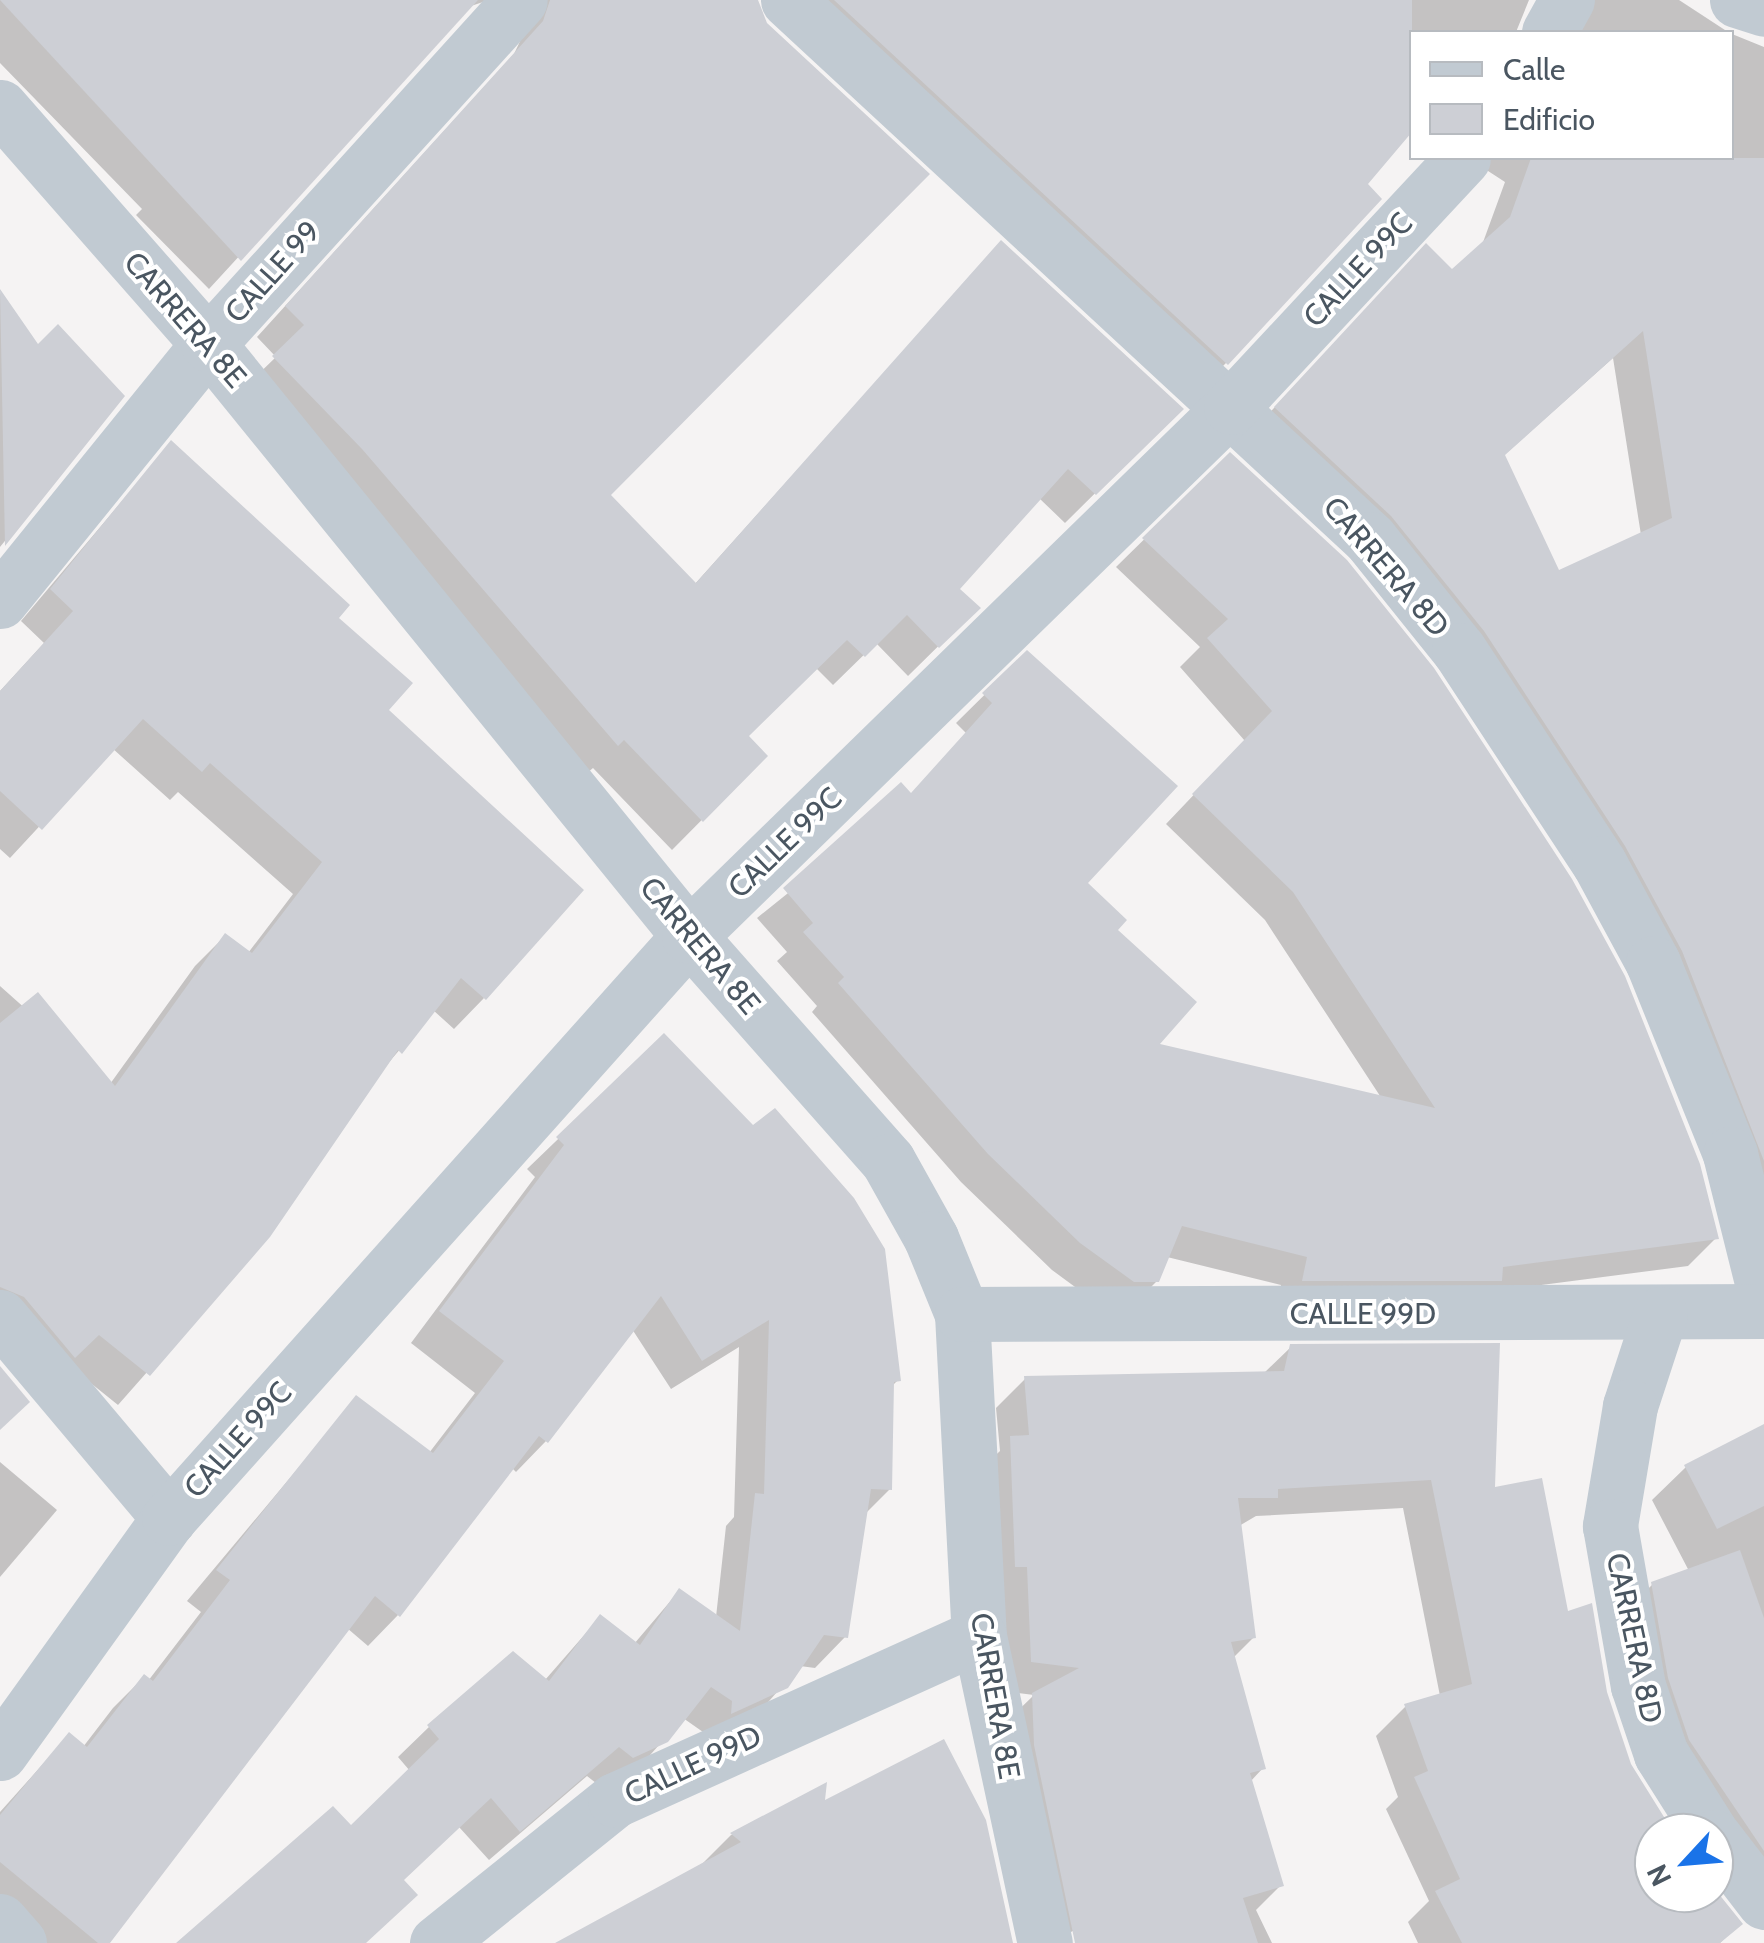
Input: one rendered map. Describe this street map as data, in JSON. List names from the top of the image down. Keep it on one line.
{"streets":{"street":["CALLE 99C","CALLE 99","CARRERA 8E","CARRERA 8D","CALLE 99D"]},"crossings":[["CALLE 99C","CARRERA 8E"],["CALLE 99C","CARRERA 8D"],["CALLE 99","CARRERA 8E"],["CARRERA 8E","CALLE 99D"],["CARRERA 8D","CALLE 99D"]],"legend":["Calle","Edificio"],"north":"bottom left"}
